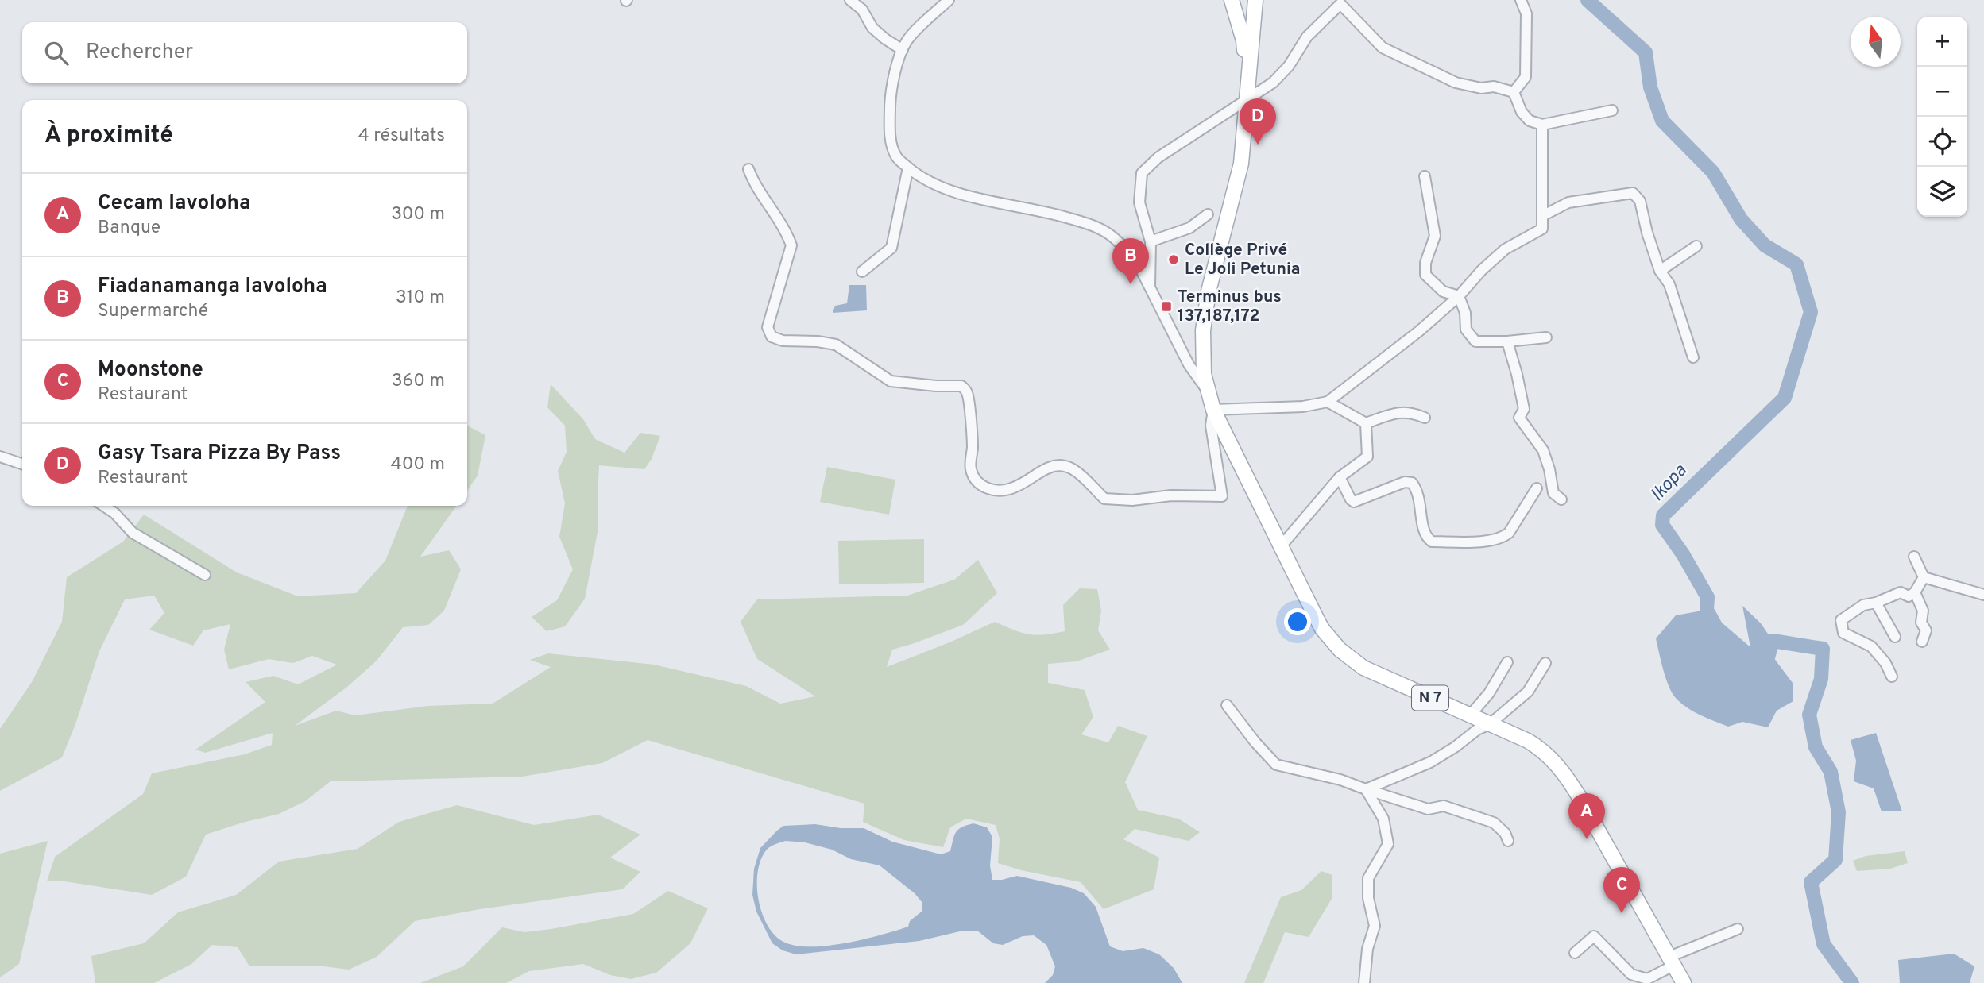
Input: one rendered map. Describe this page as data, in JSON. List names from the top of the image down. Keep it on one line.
{"streets":{"main road":["N 7"]},"water":["Ikopa"],"places":{"other":["Collège Privé Le Joli Petunia"],"transit":["Terminus bus 137,187,172"]},"north":"top","page":{"map_buttons":["+","−"],"search":"Rechercher","pins":["D","B","A","C"],"heading":["À proximité","4 résultats"],"list":[{"mark":"A","name":"Cecam Iavoloha","note":"Banque","value":"300 m"},{"mark":"B","name":"Fiadanamanga Iavoloha","note":"Supermarché","value":"310 m"},{"mark":"C","name":"Moonstone","note":"Restaurant","value":"360 m"},{"mark":"D","name":"Gasy Tsara Pizza By Pass","note":"Restaurant","value":"400 m"}]}}
